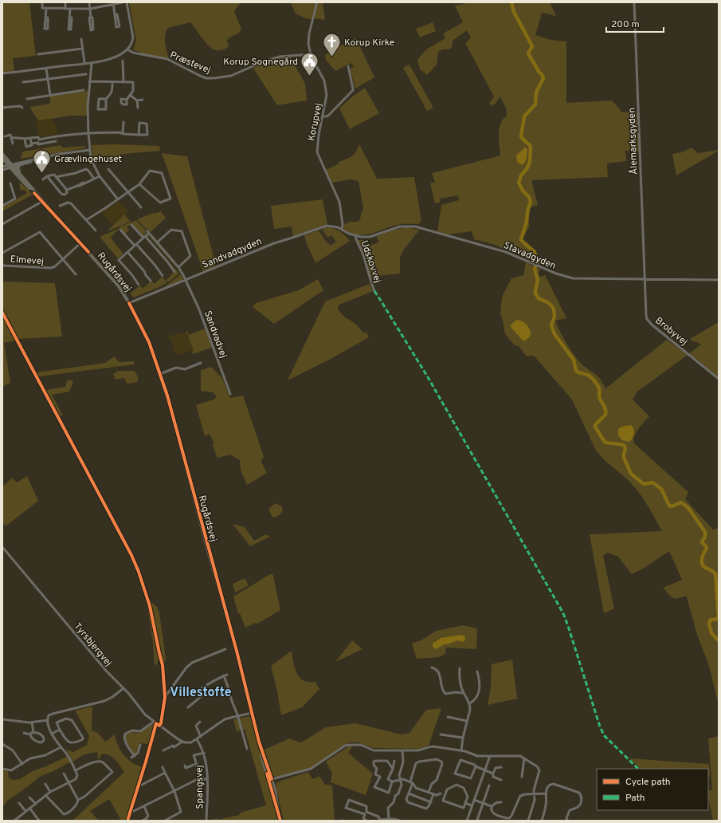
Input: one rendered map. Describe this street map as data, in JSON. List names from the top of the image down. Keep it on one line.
{"streets":{"main road":["Rugårdsvej"],"street":["Præstevej","Korupvej","Ålemarksgyden","Sandvadgyden","Stavadgyden","Elmevej","Udskovvej","Brobyvej","Sandvadvej","Tyrsbjergvej","Spangsvej"]},"crossings":[["Præstevej","Korupvej"],["Korupvej","Sandvadgyden"],["Korupvej","Stavadgyden"],["Ålemarksgyden","Stavadgyden"],["Ålemarksgyden","Brobyvej"],["Sandvadgyden","Stavadgyden"],["Sandvadgyden","Rugårdsvej"],["Sandvadgyden","Sandvadvej"],["Stavadgyden","Udskovvej"],["Stavadgyden","Brobyvej"],["Elmevej","Rugårdsvej"]],"districts":["Villestofte"],"places":{"church":["Korup Kirke"],"public building":["Korup Sognegård","Grævlingehuset"]},"legend":["Cycle path","Path"],"scale_bar":"200 m"}
